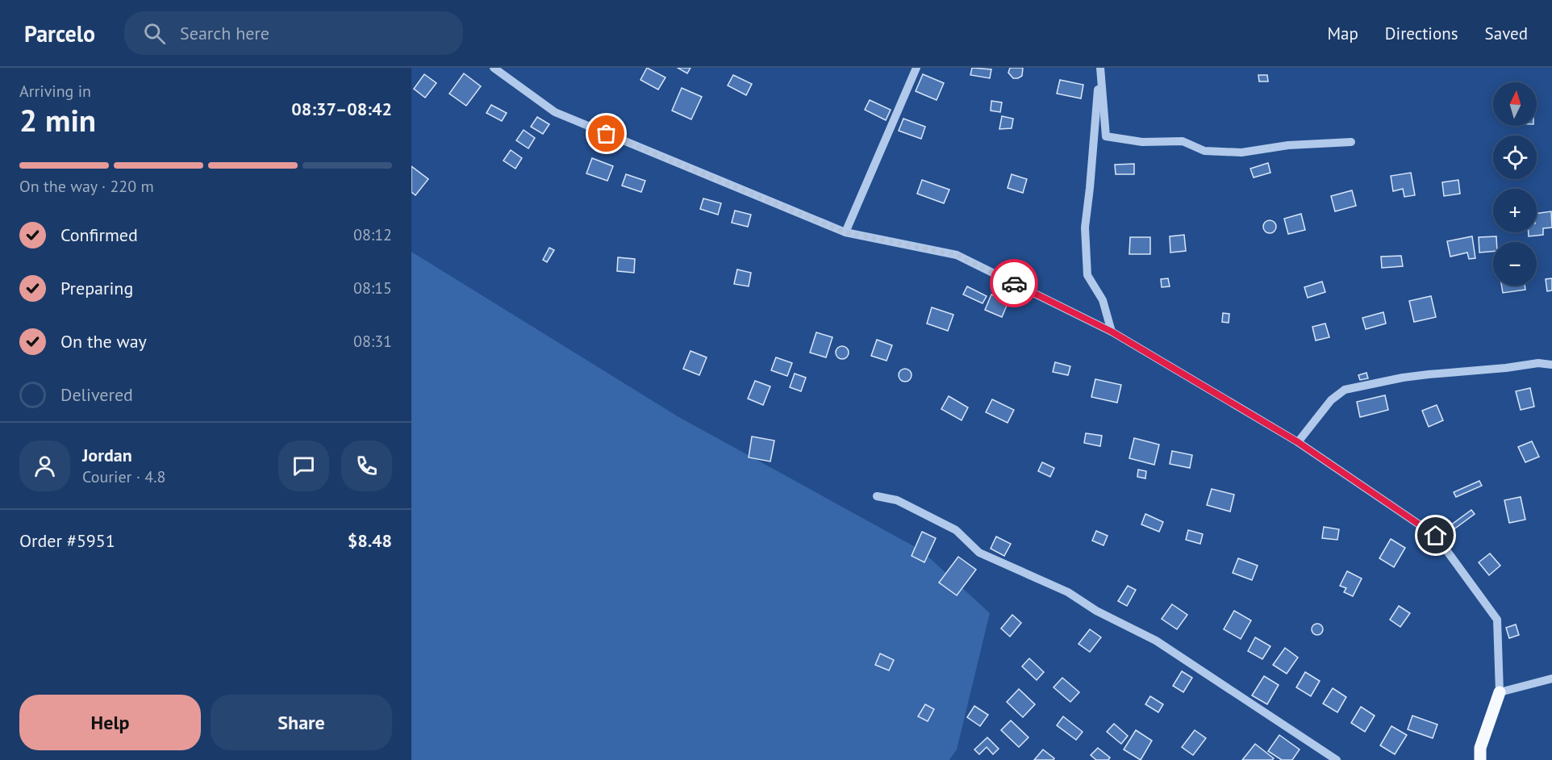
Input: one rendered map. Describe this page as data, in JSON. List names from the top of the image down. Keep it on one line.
{"north":"top","page":{"header":"Parcelo","search":"Search here","nav":["Map","Directions","Saved"],"heading":["2 min","Arriving in","08:37–08:42"],"panel":["Jordan","Courier · 4.8","Order #5951","$8.48"],"map_buttons":["+","−"],"bar":"On the way · 220 m","list":[["Confirmed","08:12"],["Preparing","08:15"],["On the way","08:31"],"Delivered"],"buttons":["Help","Share"]}}
